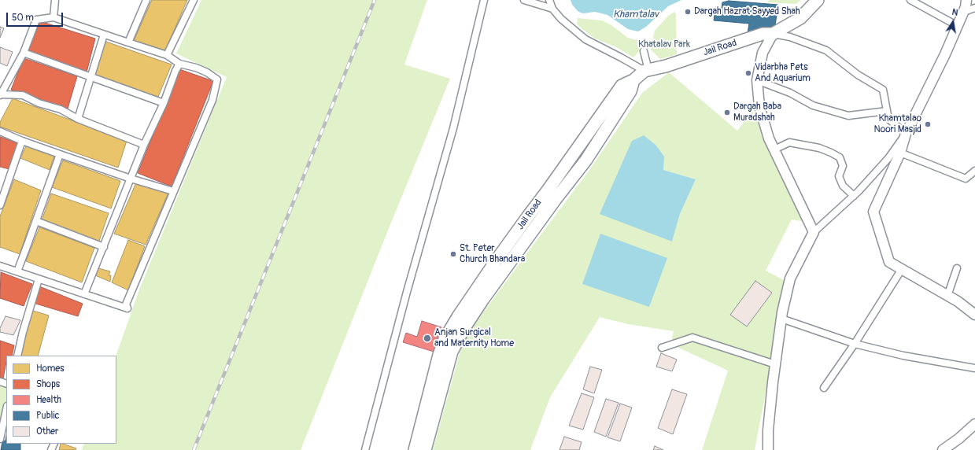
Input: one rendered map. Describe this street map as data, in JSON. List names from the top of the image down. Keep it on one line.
{"streets":{"highway":["Jail Road"]},"water":["Khamtalav"],"parks":["Khatalav Park"],"places":["Dargah Hazrat Sayyed Shah","Vidarbha Pets And Aquarium","Dargah Baba Muradshah","Khamtalao Noori Masjid","St. Peter Church Bhandara","Anjan Surgical and Maternity Home"],"legend":["Homes","Shops","Health","Public","Other"],"scale_bar":"50 m","north":"top"}
